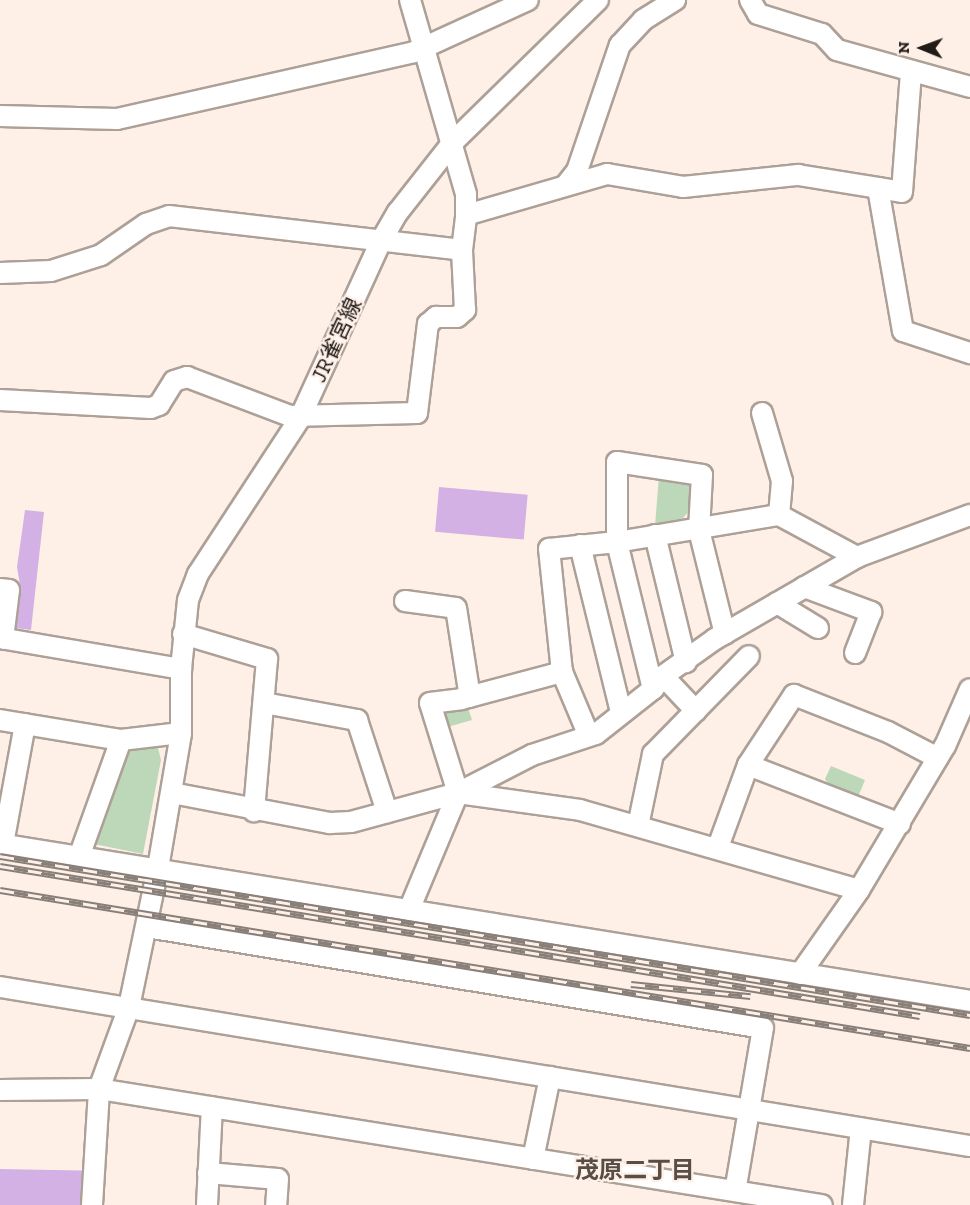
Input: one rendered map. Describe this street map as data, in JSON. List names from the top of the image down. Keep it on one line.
{"streets":{"street":["JR雀宮線"]},"districts":["茂原二丁目"],"north":"left"}
